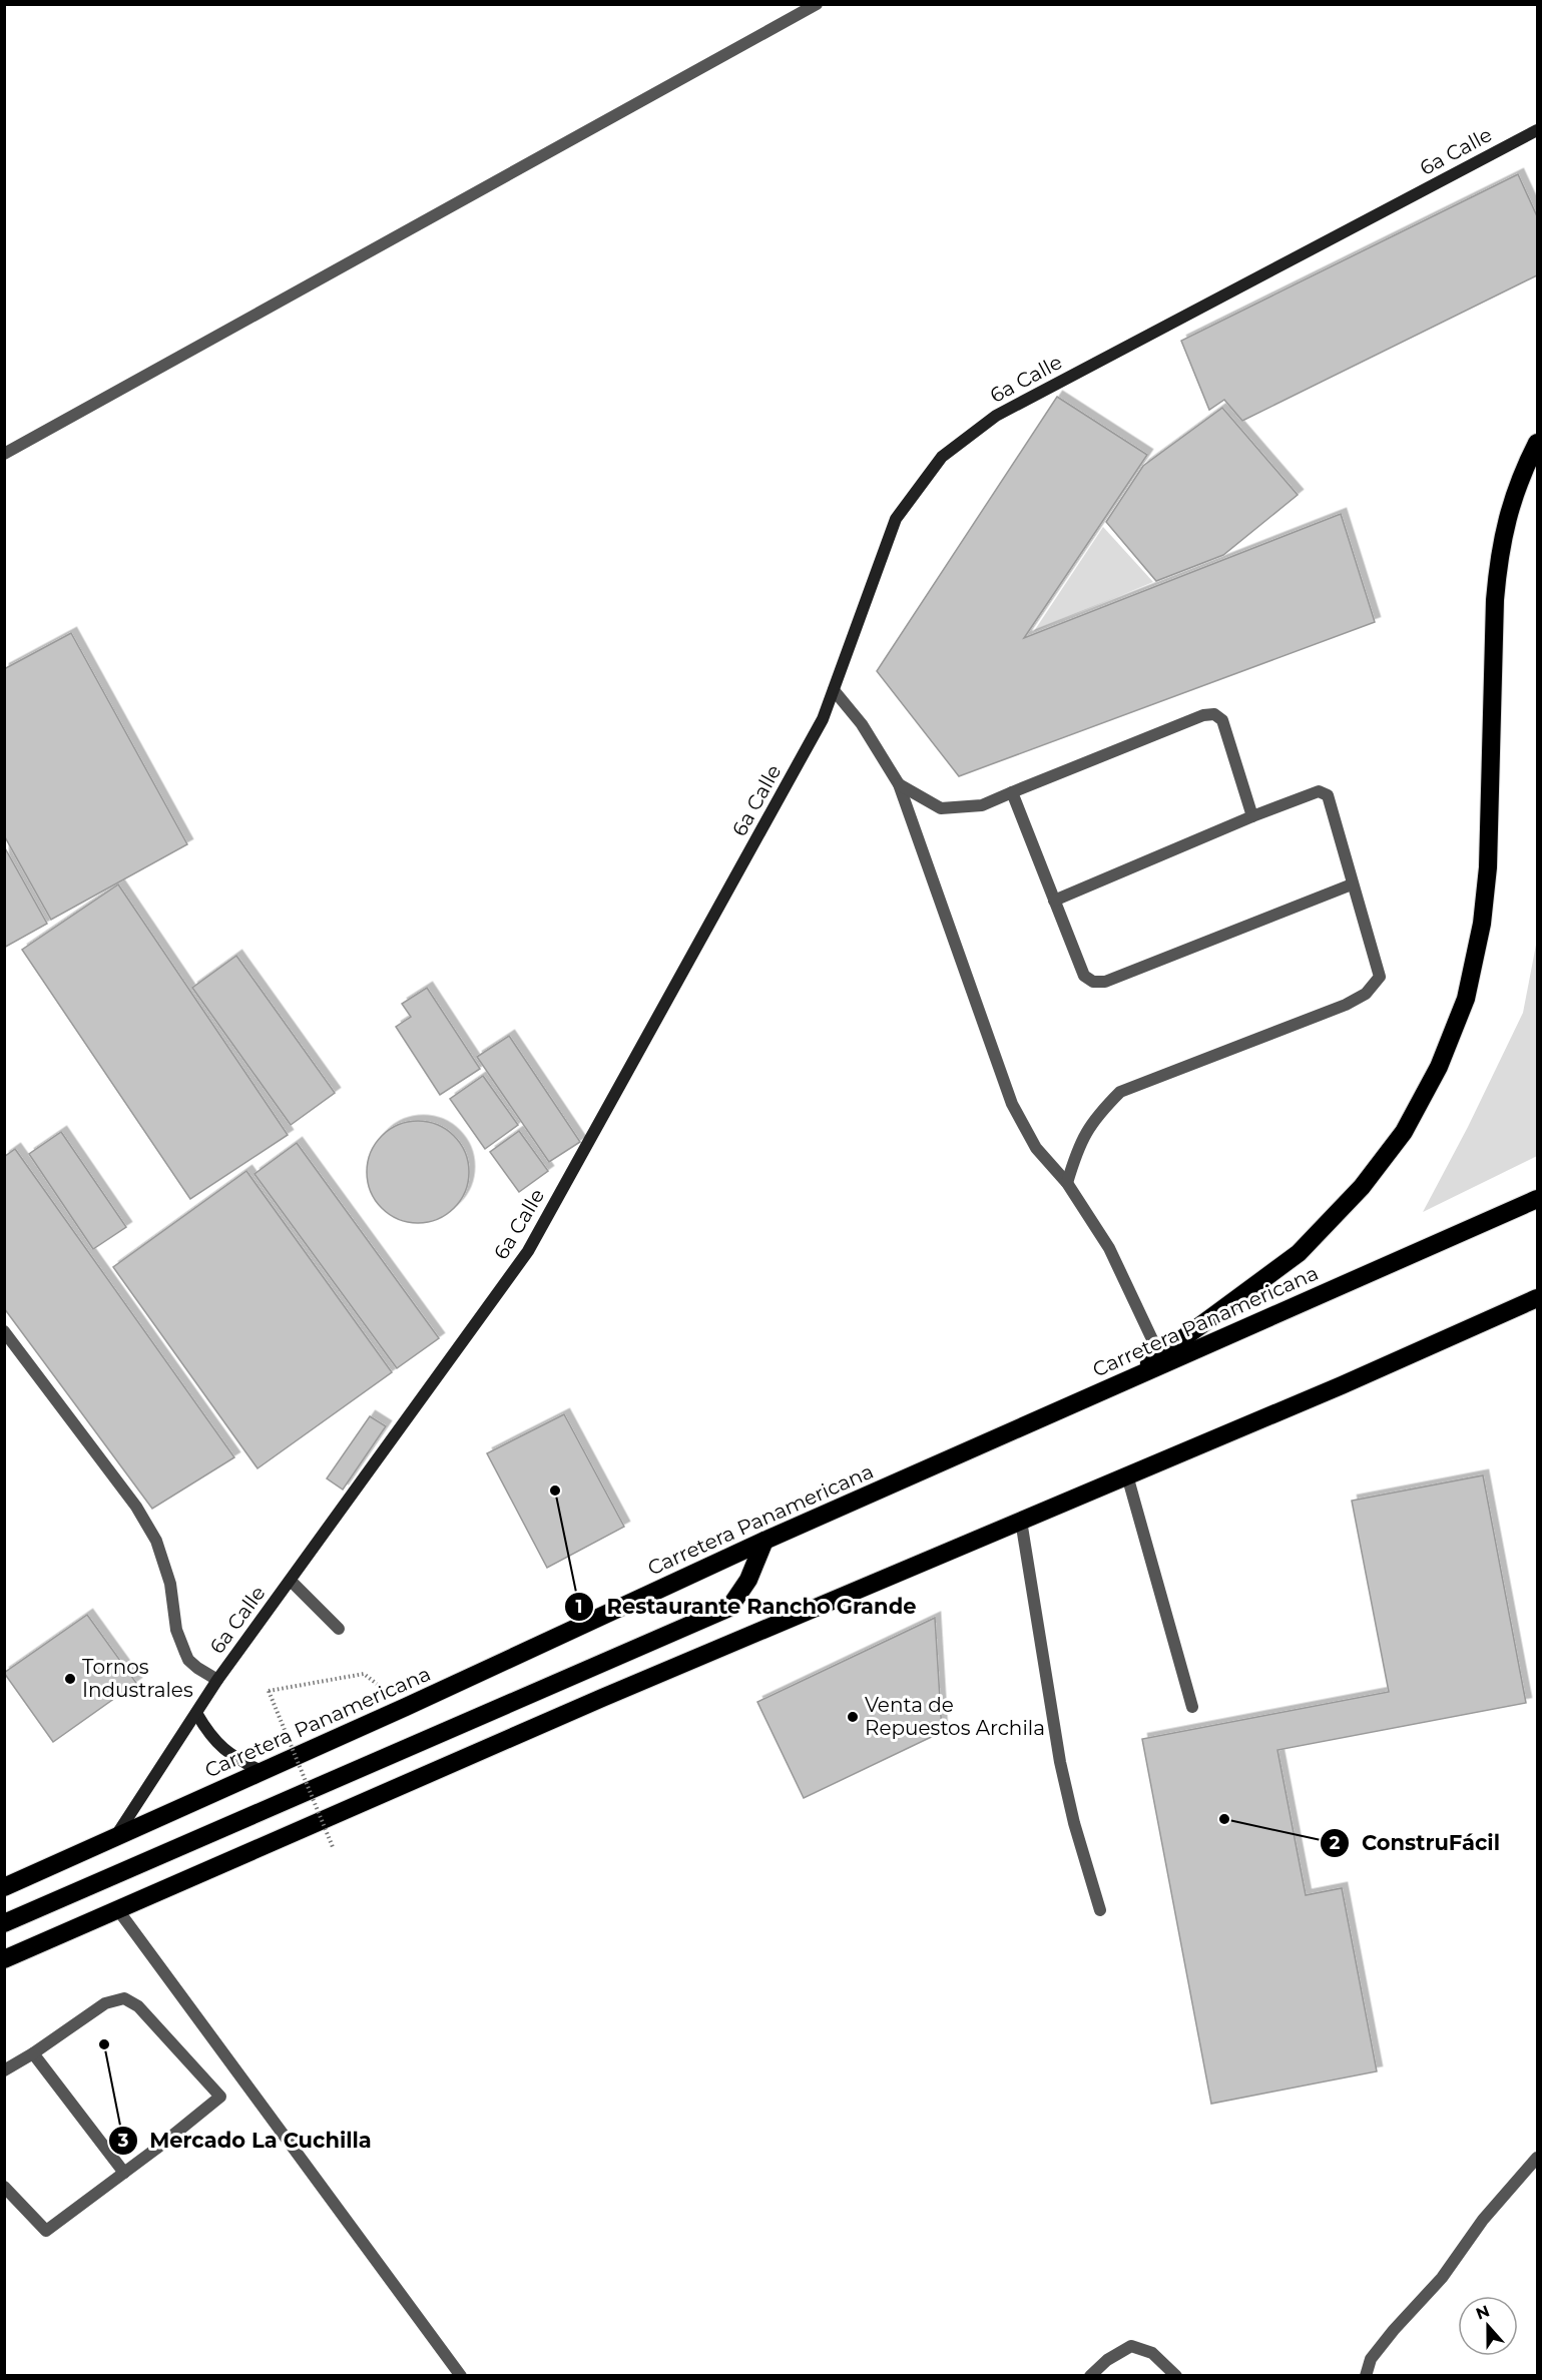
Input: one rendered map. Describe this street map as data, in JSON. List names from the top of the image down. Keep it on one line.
{"streets":{"highway":["Carretera Panamericana"],"street":["6a Calle"]},"crossings":[["6a Calle","Carretera Panamericana"]],"places":["Restaurante Rancho Grande","Tornos Industrales","Venta de Repuestos Archila","ConstruFácil","Mercado La Cuchilla"],"north":"top"}
